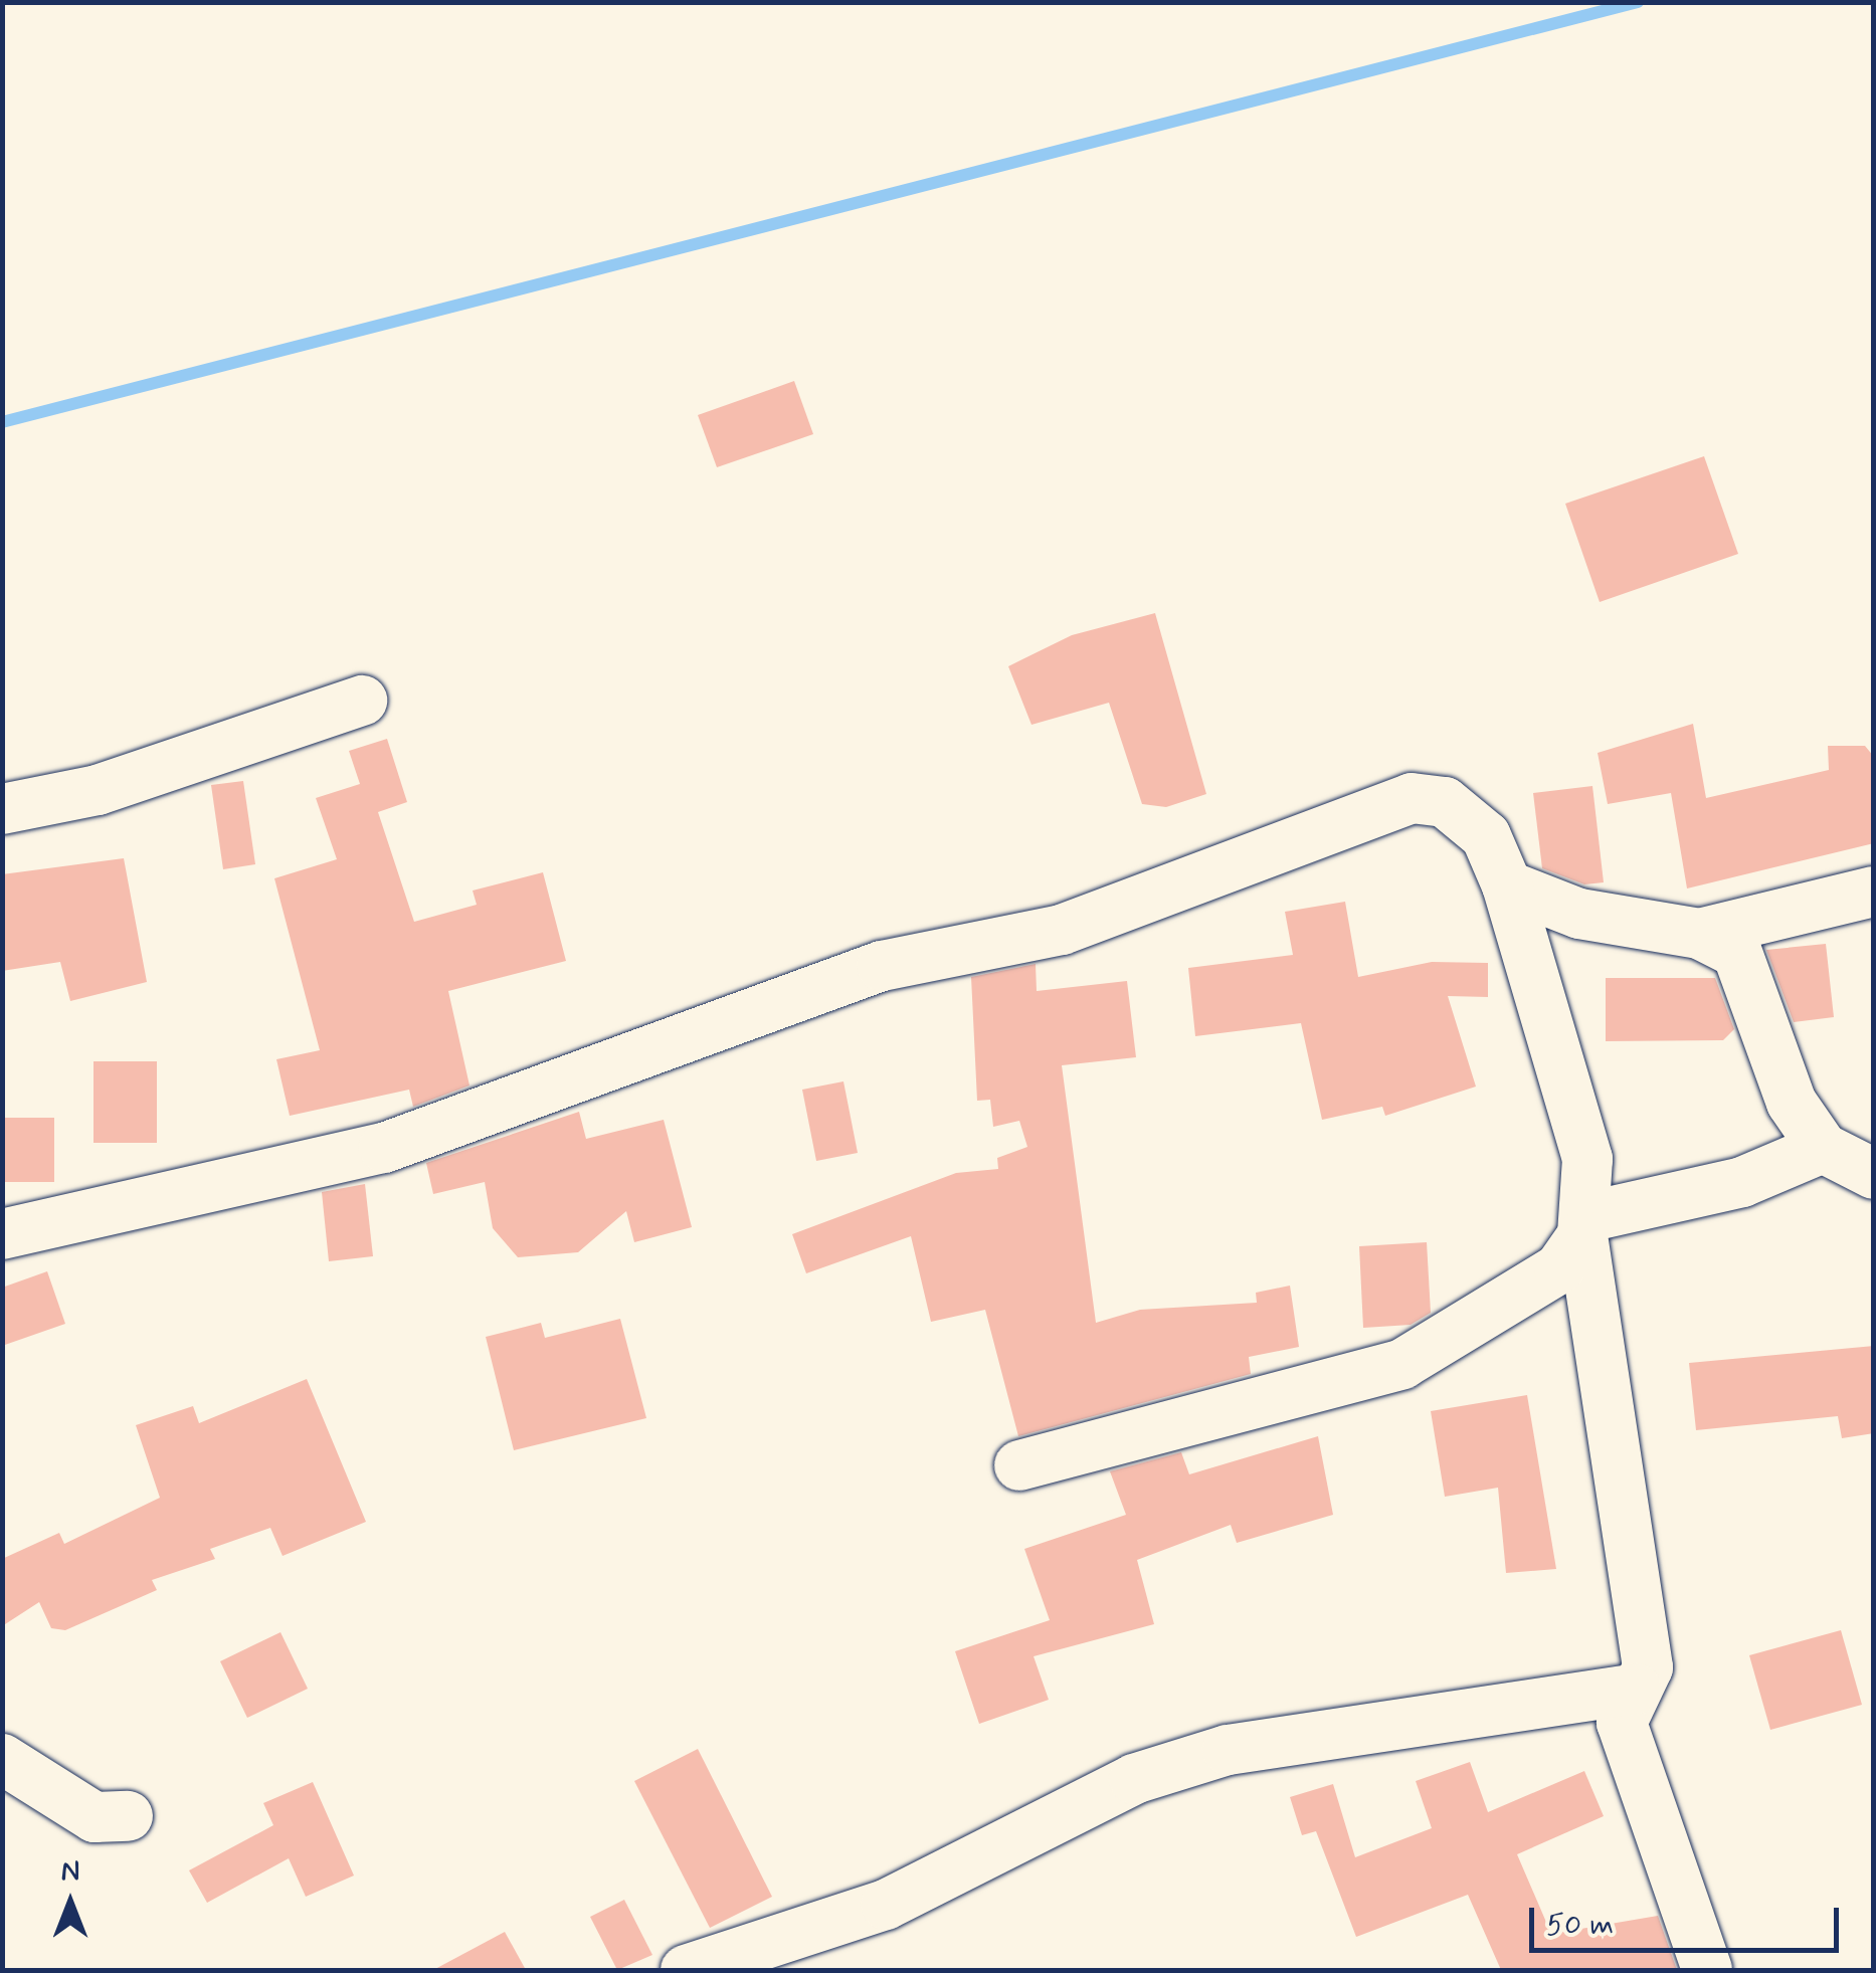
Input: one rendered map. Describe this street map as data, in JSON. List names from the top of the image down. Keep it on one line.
{"scale_bar":"50 m","north":"top"}
